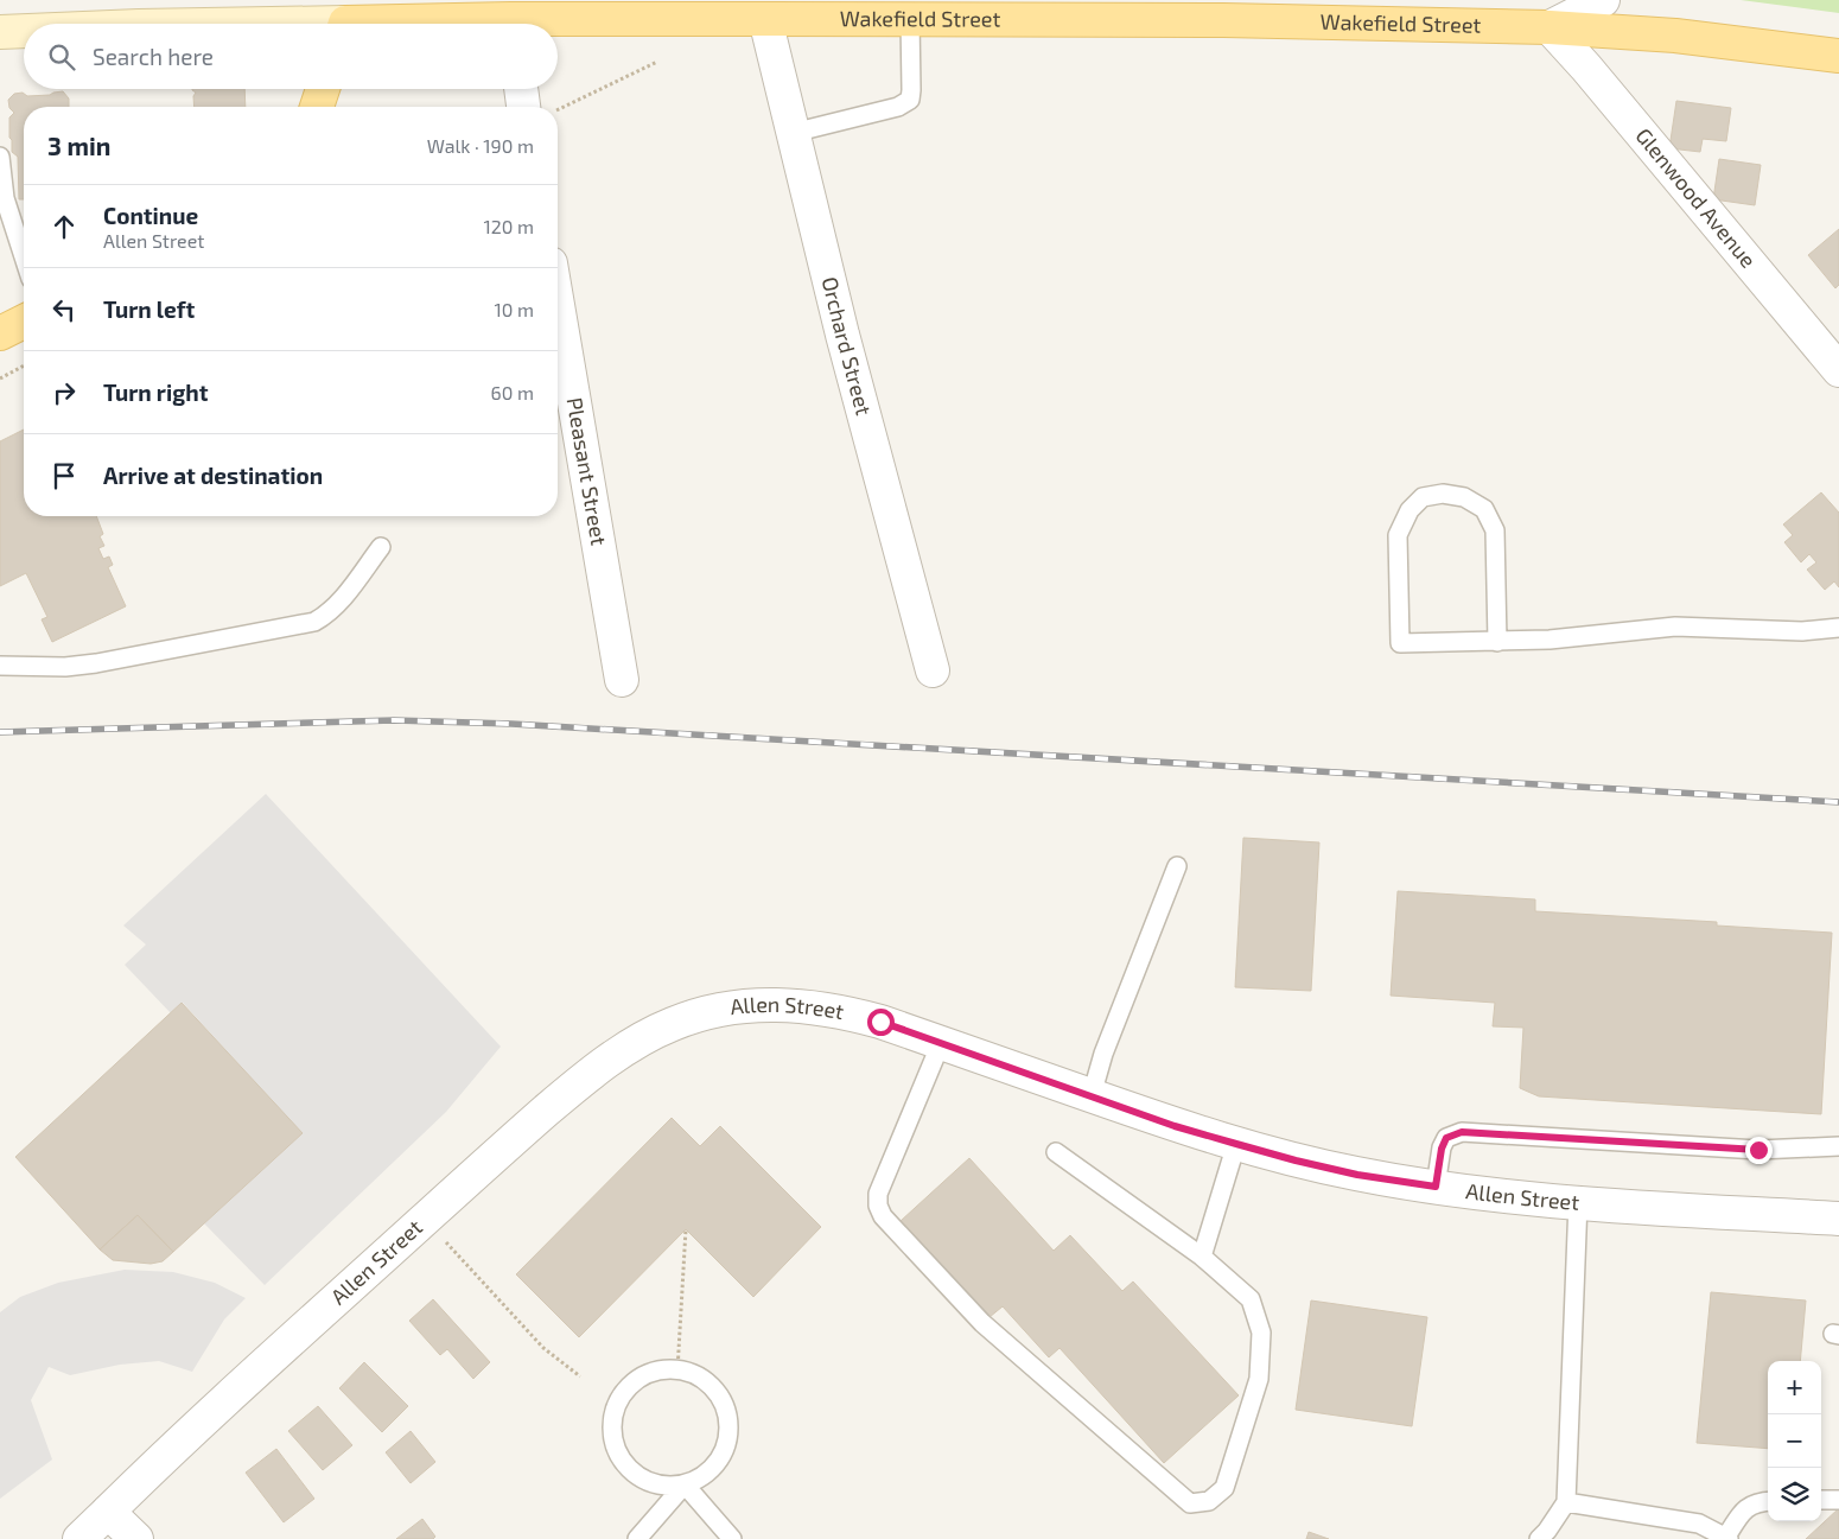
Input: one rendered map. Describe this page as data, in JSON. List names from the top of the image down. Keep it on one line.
{"streets":{"main road":["Wakefield Street"],"street":["Glenwood Avenue","Orchard Street","Pleasant Street","Allen Street"]},"crossings":[["Wakefield Street","Glenwood Avenue"],["Wakefield Street","Orchard Street"]],"page":{"search":"Search here","heading":["3 min","Walk · 190 m"],"list":[["Continue","Allen Street","120 m"],["Turn left","10 m"],["Turn right","60 m"],"Arrive at destination"],"map_buttons":["+","−"]}}
